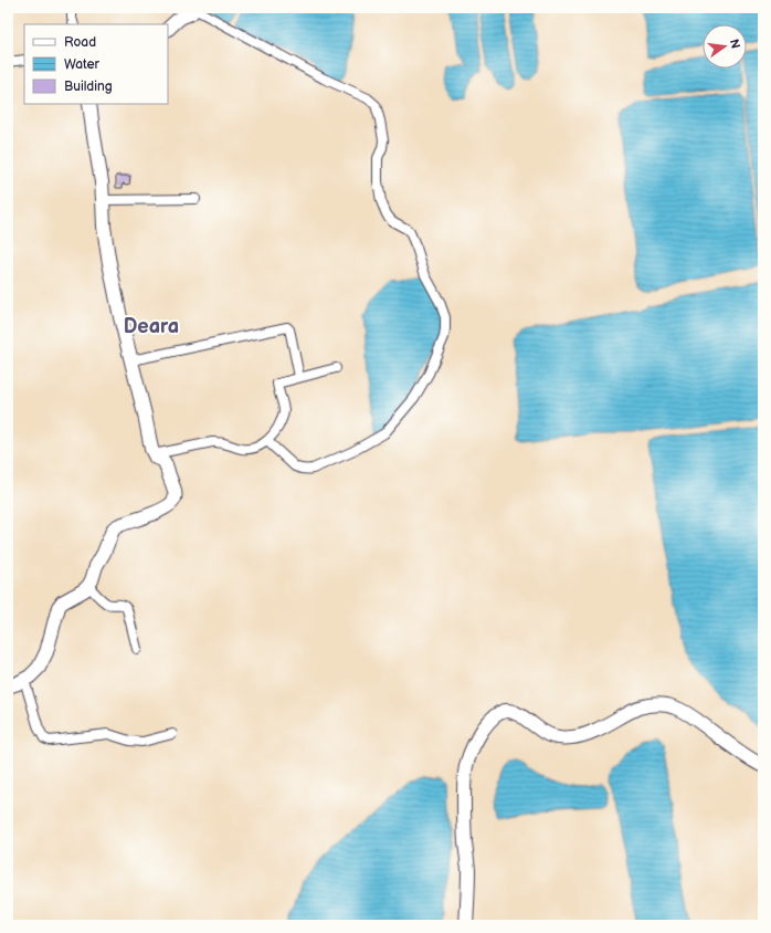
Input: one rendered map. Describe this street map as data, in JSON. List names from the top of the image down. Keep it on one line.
{"districts":["Deara"],"legend":["Road","Water","Building"],"north":"right"}
